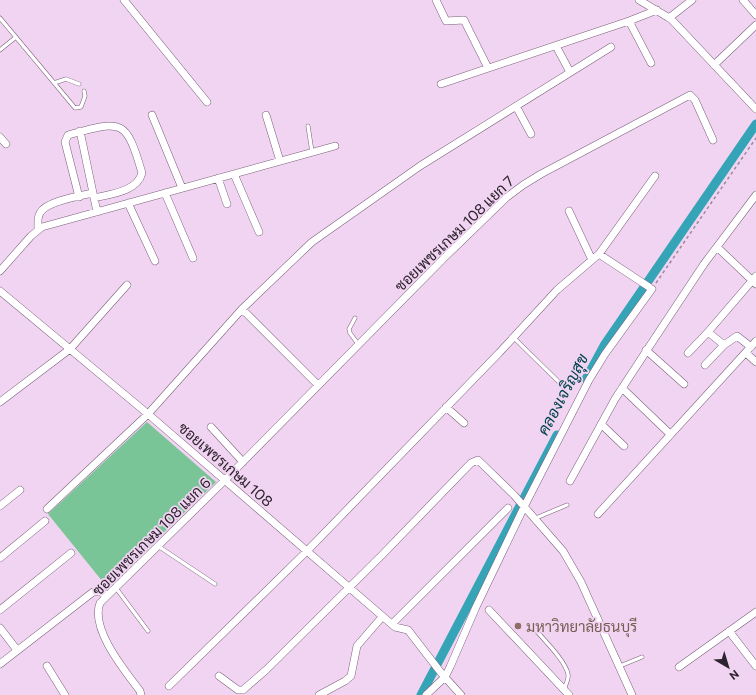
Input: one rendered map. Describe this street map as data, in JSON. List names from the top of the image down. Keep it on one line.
{"streets":{"street":["ซอยเพชรเกษม 108 แยก 7","ซอยเพชรเกษม 108","ซอยเพชรเกษม 108 แยก 6"]},"crossings":[["ซอยเพชรเกษม 108 แยก 7","ซอยเพชรเกษม 108 แยก 6"],["ซอยเพชรเกษม 108","ซอยเพชรเกษม 108 แยก 6"]],"water":["คลองเจริญสุข"],"places":["มหาวิทยาลัยธนบุรี"],"north":"bottom right"}
